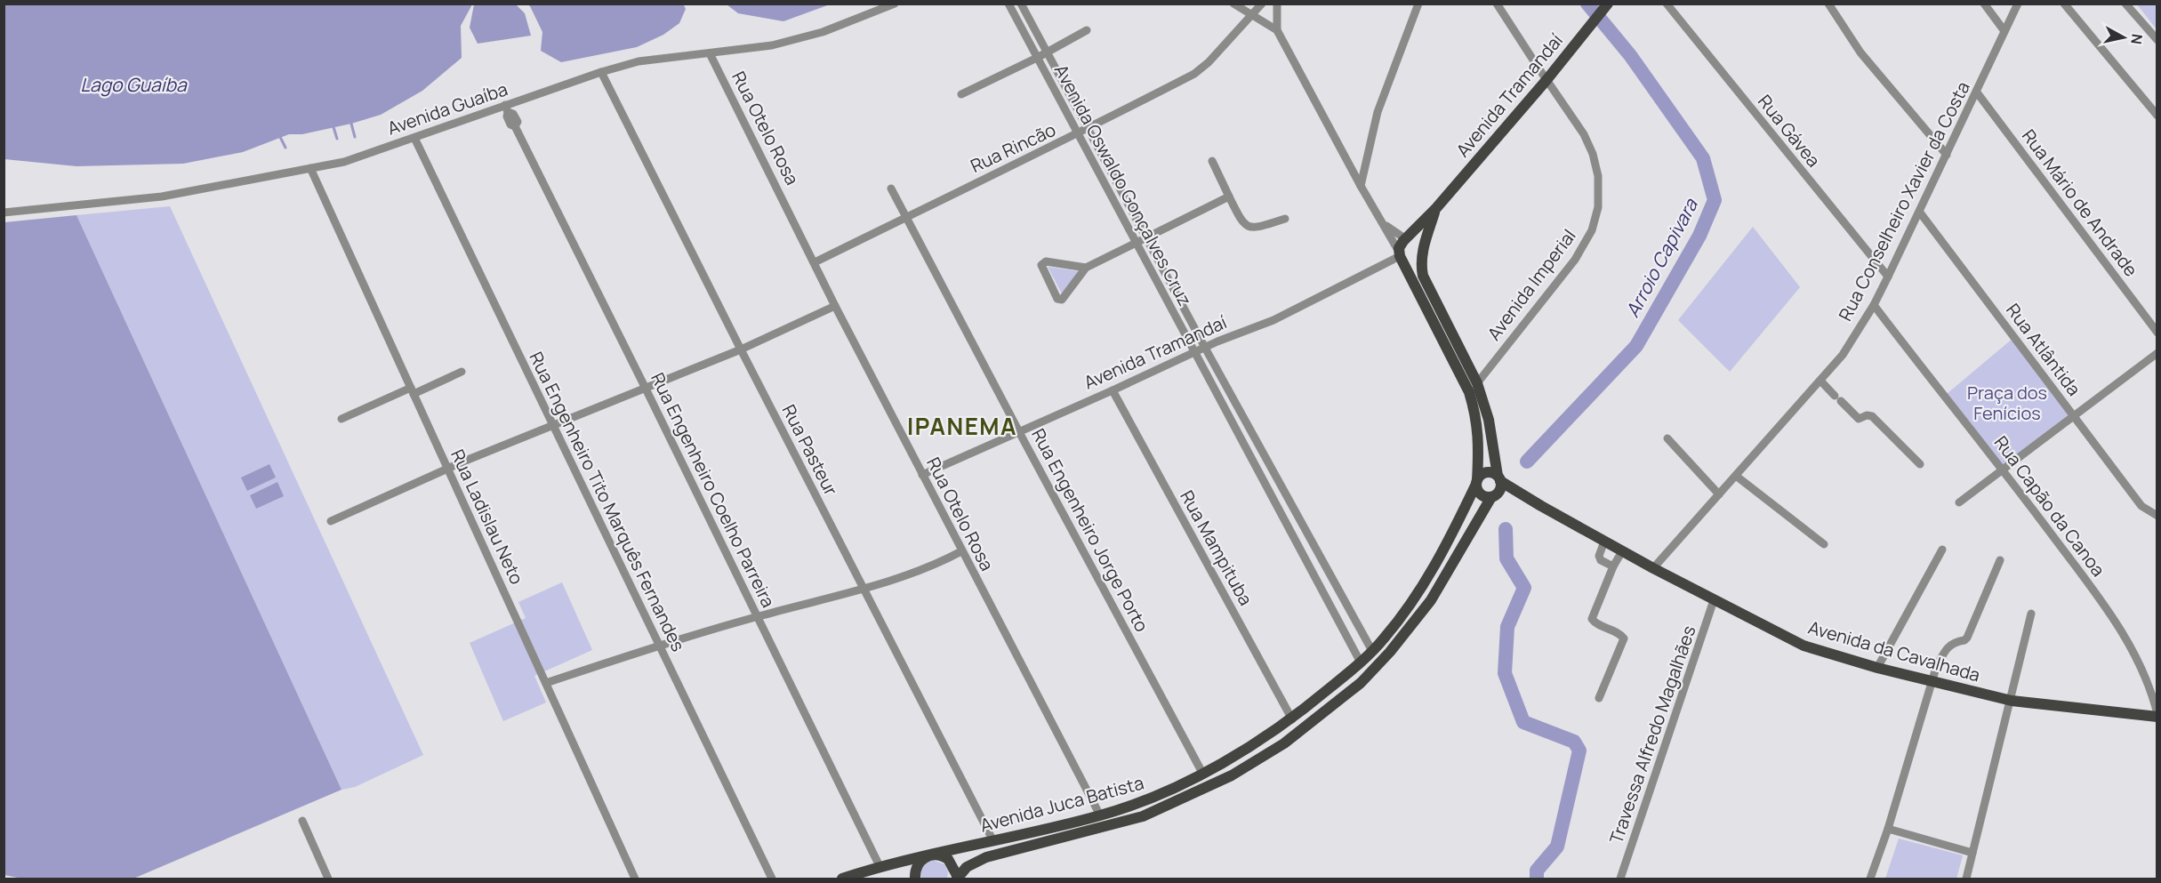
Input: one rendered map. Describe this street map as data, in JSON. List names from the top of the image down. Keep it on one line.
{"streets":{"main road":["Avenida Tramandaí","Avenida da Cavalhada","Avenida Juca Batista"],"street":["Avenida Guaíba","Rua Otelo Rosa","Rua Gávea","Rua Rincão","Avenida Oswaldo Gonçalves Cruz","Rua Conselheiro Xavier da Costa","Rua Mário de Andrade","Avenida Imperial","Rua Atlântida","Rua Pasteur","Rua Engenheiro Coelho Parreira","Rua Engenheiro Tito Marquês Fernandes","Rua Capão da Canoa","Rua Ladislau Neto","Rua Engenheiro Jorge Porto","Rua Mampituba","Travessa Alfredo Magalhães"]},"crossings":[["Avenida Tramandaí","Rua Otelo Rosa"],["Avenida Tramandaí","Avenida Oswaldo Gonçalves Cruz"],["Avenida Tramandaí","Avenida Imperial"],["Avenida Tramandaí","Rua Engenheiro Jorge Porto"],["Avenida Tramandaí","Rua Mampituba"],["Avenida Guaíba","Rua Otelo Rosa"],["Avenida Guaíba","Rua Pasteur"],["Avenida Guaíba","Rua Engenheiro Coelho Parreira"],["Avenida Guaíba","Rua Engenheiro Tito Marquês Fernandes"],["Avenida Guaíba","Rua Ladislau Neto"],["Rua Otelo Rosa","Rua Rincão"],["Rua Otelo Rosa","Avenida Juca Batista"],["Rua Gávea","Rua Conselheiro Xavier da Costa"],["Rua Rincão","Avenida Oswaldo Gonçalves Cruz"],["Rua Rincão","Rua Engenheiro Jorge Porto"],["Avenida Oswaldo Gonçalves Cruz","Avenida Juca Batista"],["Rua Conselheiro Xavier da Costa","Rua Mário de Andrade"],["Rua Conselheiro Xavier da Costa","Rua Atlântida"],["Rua Conselheiro Xavier da Costa","Rua Capão da Canoa"],["Rua Conselheiro Xavier da Costa","Avenida da Cavalhada"],["Rua Pasteur","Avenida Juca Batista"],["Rua Engenheiro Coelho Parreira","Avenida Juca Batista"],["Rua Capão da Canoa","Avenida da Cavalhada"],["Rua Engenheiro Jorge Porto","Avenida Juca Batista"],["Rua Mampituba","Avenida Juca Batista"],["Avenida da Cavalhada","Travessa Alfredo Magalhães"],["Avenida da Cavalhada","Avenida Juca Batista"]],"districts":["IPANEMA"],"water":["Lago Guaíba","Arroio Capivara"],"parks":["Praça dos Fenícios"],"north":"right"}
